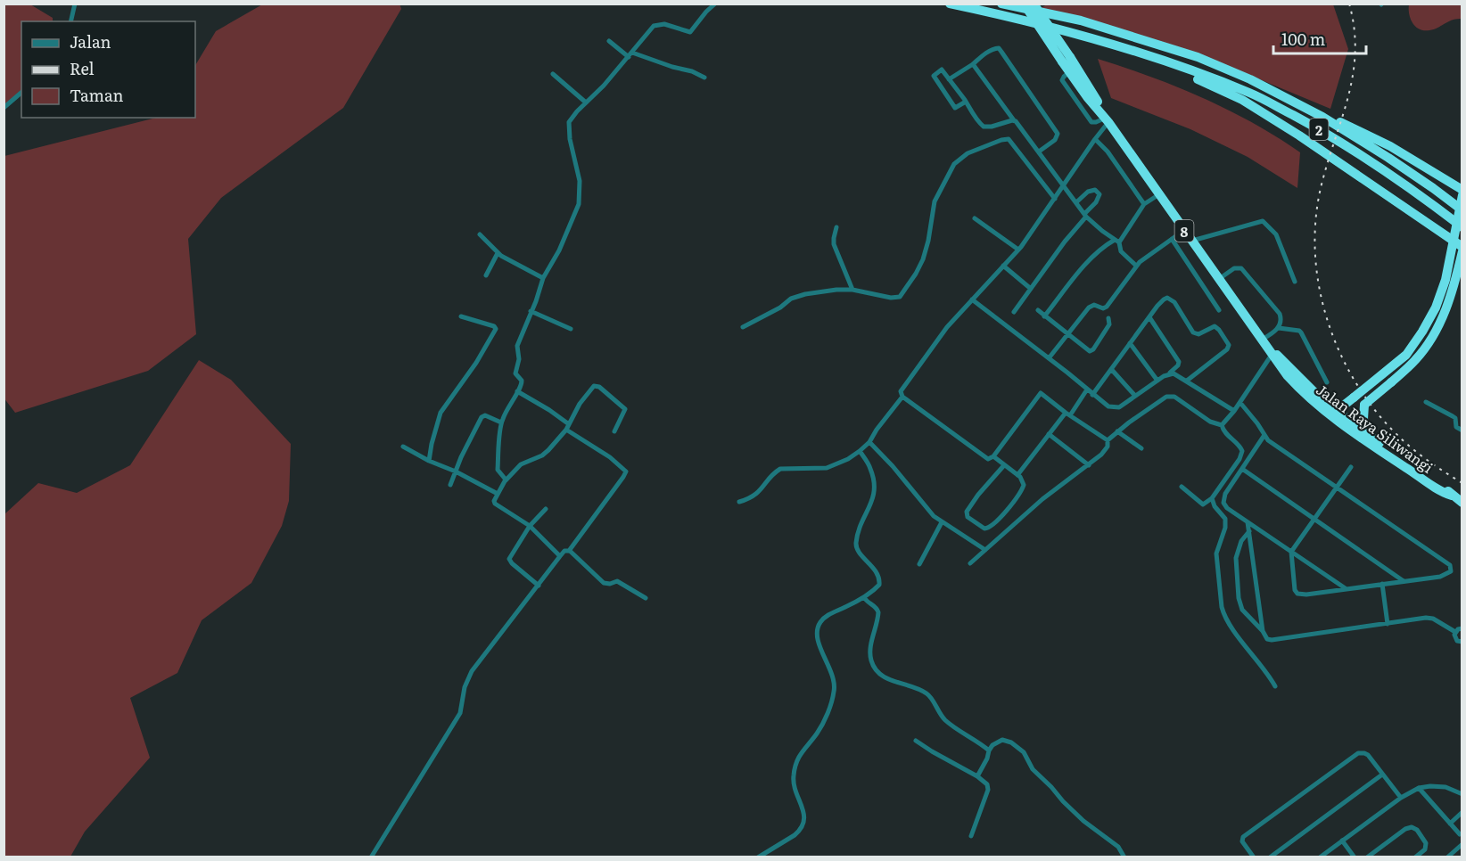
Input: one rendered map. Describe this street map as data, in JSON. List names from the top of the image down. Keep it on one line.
{"streets":{"highway":["2","8","Jalan Raya Siliwangi"]},"legend":["Jalan","Rel","Taman"],"scale_bar":"100 m"}
